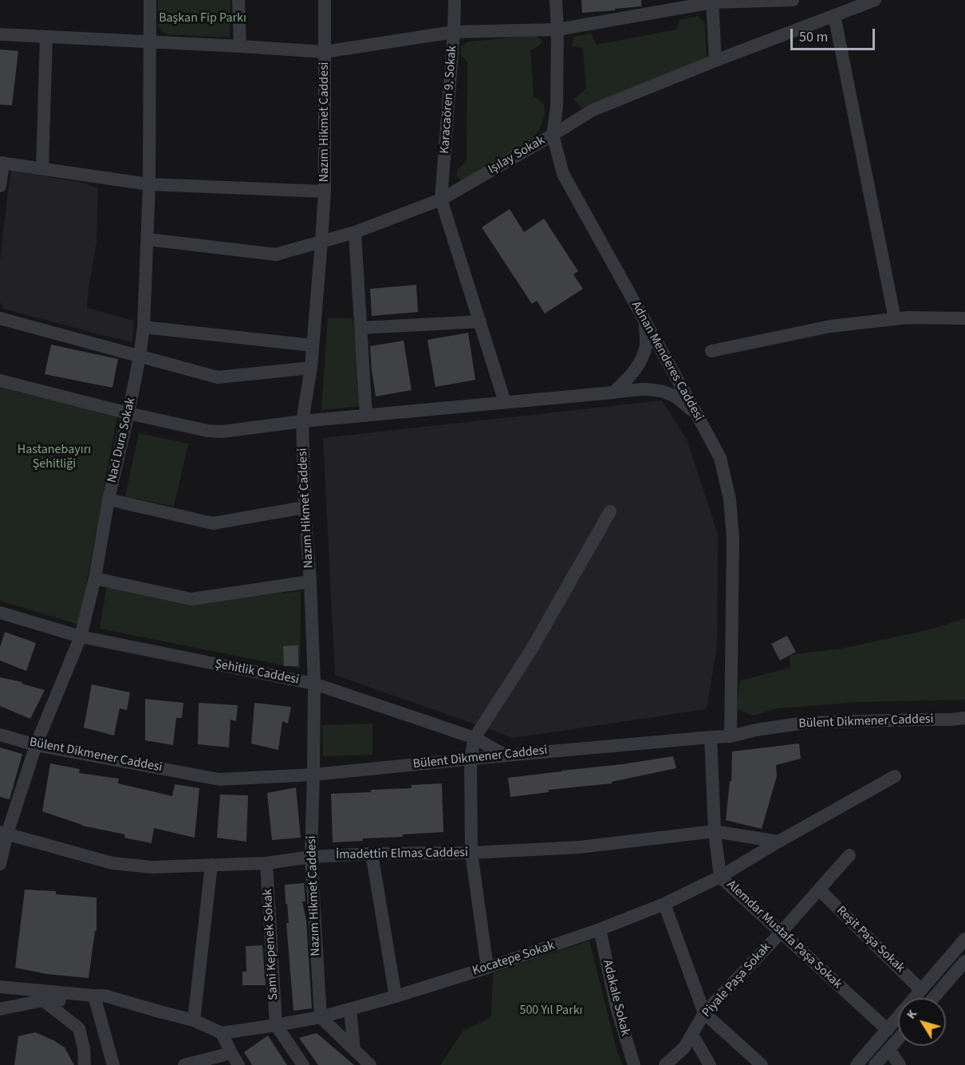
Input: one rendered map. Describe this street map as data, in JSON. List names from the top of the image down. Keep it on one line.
{"streets":{"street":["Karacaören 9. Sokak","Nazım Hikmet Caddesi","Işılay Sokak","Adnan Menderes Caddesi","Naci Dura Sokak","Şehitlik Caddesi","Bülent Dikmener Caddesi","İmadettin Elmas Caddesi","Alemdar Mustafa Paşa Sokak","Reşit Paşa Sokak","Sami Kepenek Sokak","Kocatepe Sokak","Piyale Paşa Sokak","Adakale Sokak"]},"crossings":[["Karacaören 9. Sokak","Işılay Sokak"],["Nazım Hikmet Caddesi","Işılay Sokak"],["Nazım Hikmet Caddesi","Şehitlik Caddesi"],["Nazım Hikmet Caddesi","Bülent Dikmener Caddesi"],["Nazım Hikmet Caddesi","İmadettin Elmas Caddesi"],["Nazım Hikmet Caddesi","Kocatepe Sokak"],["Işılay Sokak","Adnan Menderes Caddesi"],["Işılay Sokak","Naci Dura Sokak"],["Adnan Menderes Caddesi","Bülent Dikmener Caddesi"],["Naci Dura Sokak","Şehitlik Caddesi"],["Naci Dura Sokak","Bülent Dikmener Caddesi"],["Naci Dura Sokak","İmadettin Elmas Caddesi"],["Şehitlik Caddesi","Bülent Dikmener Caddesi"],["Bülent Dikmener Caddesi","Alemdar Mustafa Paşa Sokak"],["İmadettin Elmas Caddesi","Alemdar Mustafa Paşa Sokak"],["İmadettin Elmas Caddesi","Sami Kepenek Sokak"],["İmadettin Elmas Caddesi","Kocatepe Sokak"],["Alemdar Mustafa Paşa Sokak","Kocatepe Sokak"],["Alemdar Mustafa Paşa Sokak","Piyale Paşa Sokak"],["Reşit Paşa Sokak","Piyale Paşa Sokak"],["Sami Kepenek Sokak","Kocatepe Sokak"],["Kocatepe Sokak","Adakale Sokak"]],"parks":["Başkan Fip Parkı","Hastanebayırı Şehitliği","500 Yıl Parkı"],"scale_bar":"50 m","north":"top left"}
